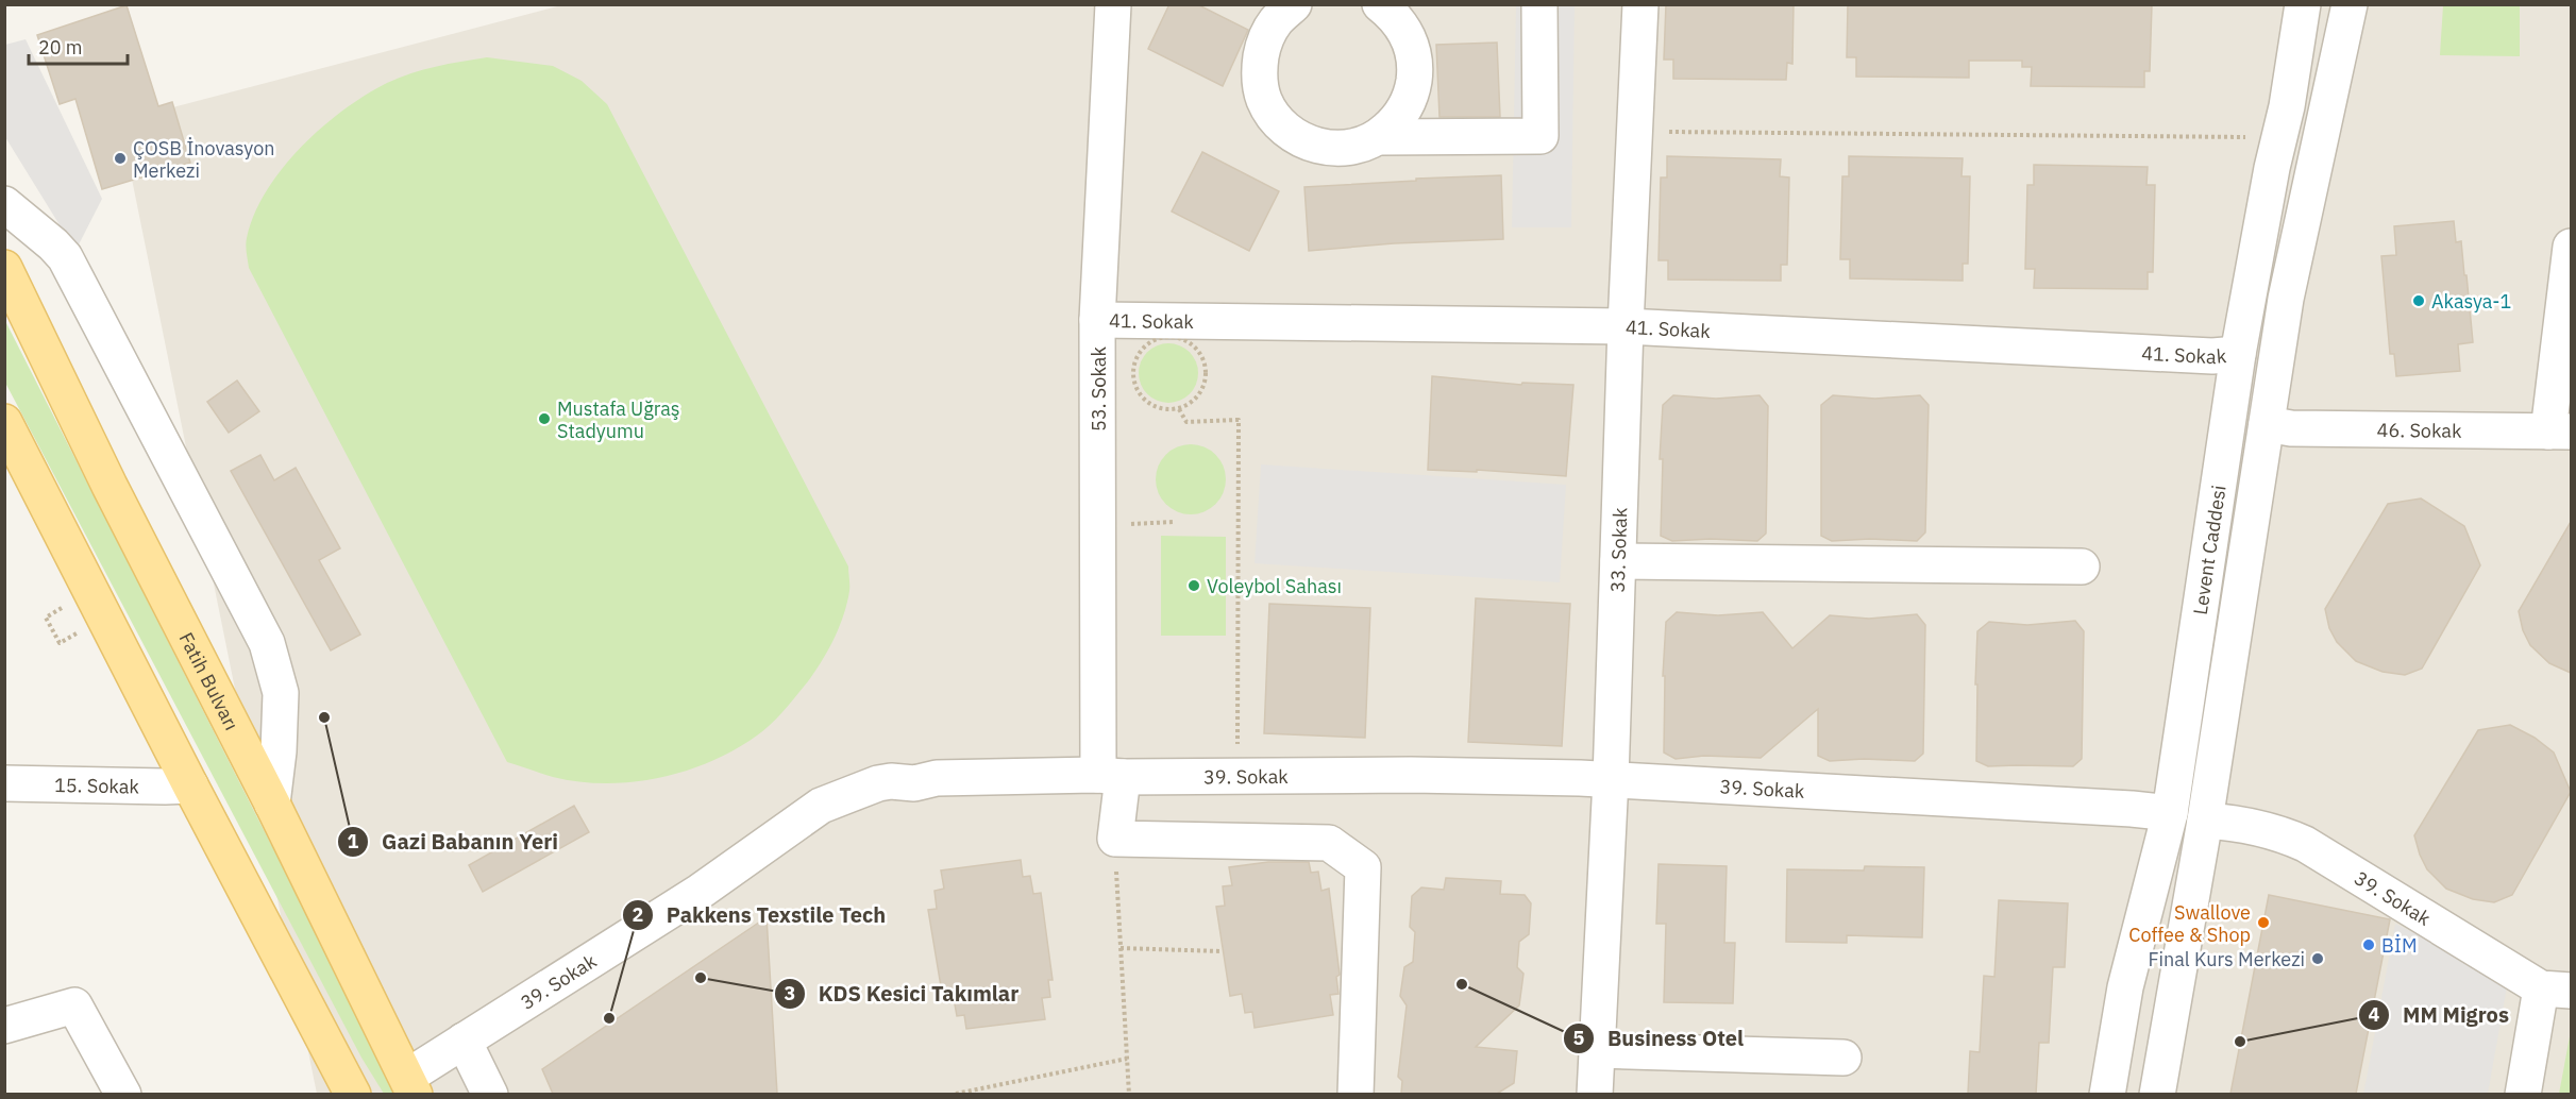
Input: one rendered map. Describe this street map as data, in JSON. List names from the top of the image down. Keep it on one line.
{"streets":{"main road":["Fatih Bulvarı"],"street":["41. Sokak","53. Sokak","46. Sokak","33. Sokak","Levent Caddesi","39. Sokak","15. Sokak"]},"crossings":[["41. Sokak","53. Sokak"],["41. Sokak","33. Sokak"],["41. Sokak","Levent Caddesi"],["53. Sokak","39. Sokak"],["46. Sokak","Levent Caddesi"],["33. Sokak","39. Sokak"],["Levent Caddesi","39. Sokak"],["Fatih Bulvarı","39. Sokak"]],"places":["ÇOSB İnovasyon Merkezi","Akasya-1","Mustafa Uğraş Stadyumu","Voleybol Sahası","Gazi Babanın Yeri","Swallove Coffee & Shop","BİM","Final Kurs Merkezi","KDS Kesici Takımlar","Business Otel","Pakkens Texstile Tech","MM Migros"],"scale_bar":"20 m"}
